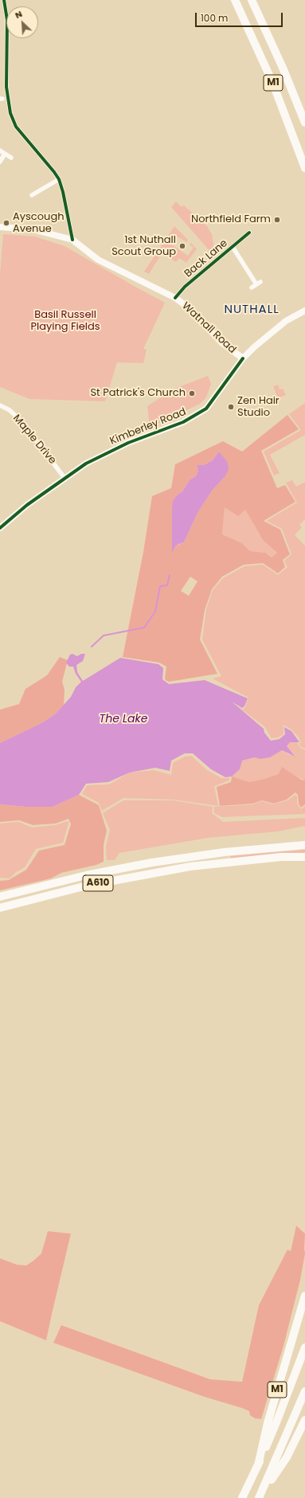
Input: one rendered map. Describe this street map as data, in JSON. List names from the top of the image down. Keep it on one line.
{"streets":{"highway":["M1","A610"],"main road":["Watnall Road","Kimberley Road"],"street":["Back Lane","Maple Drive"]},"crossings":[["Back Lane","Watnall Road"],["Watnall Road","Kimberley Road"],["Kimberley Road","Maple Drive"]],"districts":["NUTHALL"],"water":["The Lake"],"parks":["Basil Russell Playing Fields"],"places":["Northfield Farm","Ayscough Avenue","1st Nuthall Scout Group","St Patrick's Church","Zen Hair Studio"],"scale_bar":"100 m","north":"top left"}
